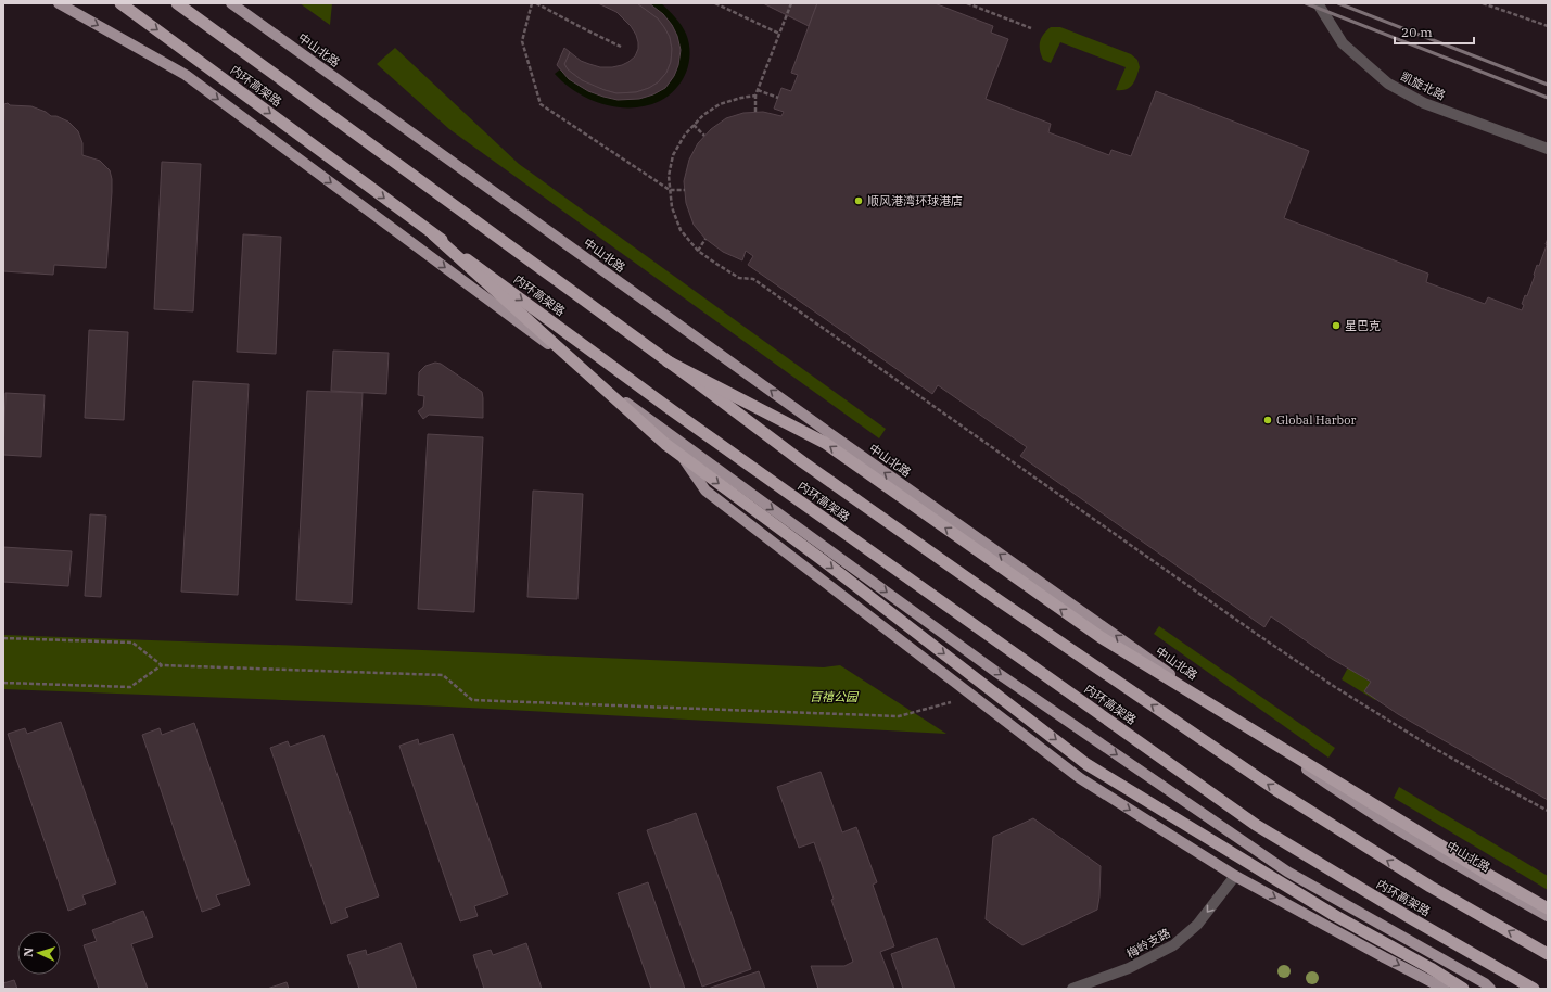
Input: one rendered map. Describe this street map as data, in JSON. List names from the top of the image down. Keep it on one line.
{"streets":{"highway":["内环高架路"],"main road":["中山北路"],"street":["凯旋北路","梅岭支路"]},"one_way":["梅岭支路"],"parks":["百禧公园"],"places":["顺风港湾环球港店","星巴克","Global Harbor"],"scale_bar":"20 m","north":"left"}
